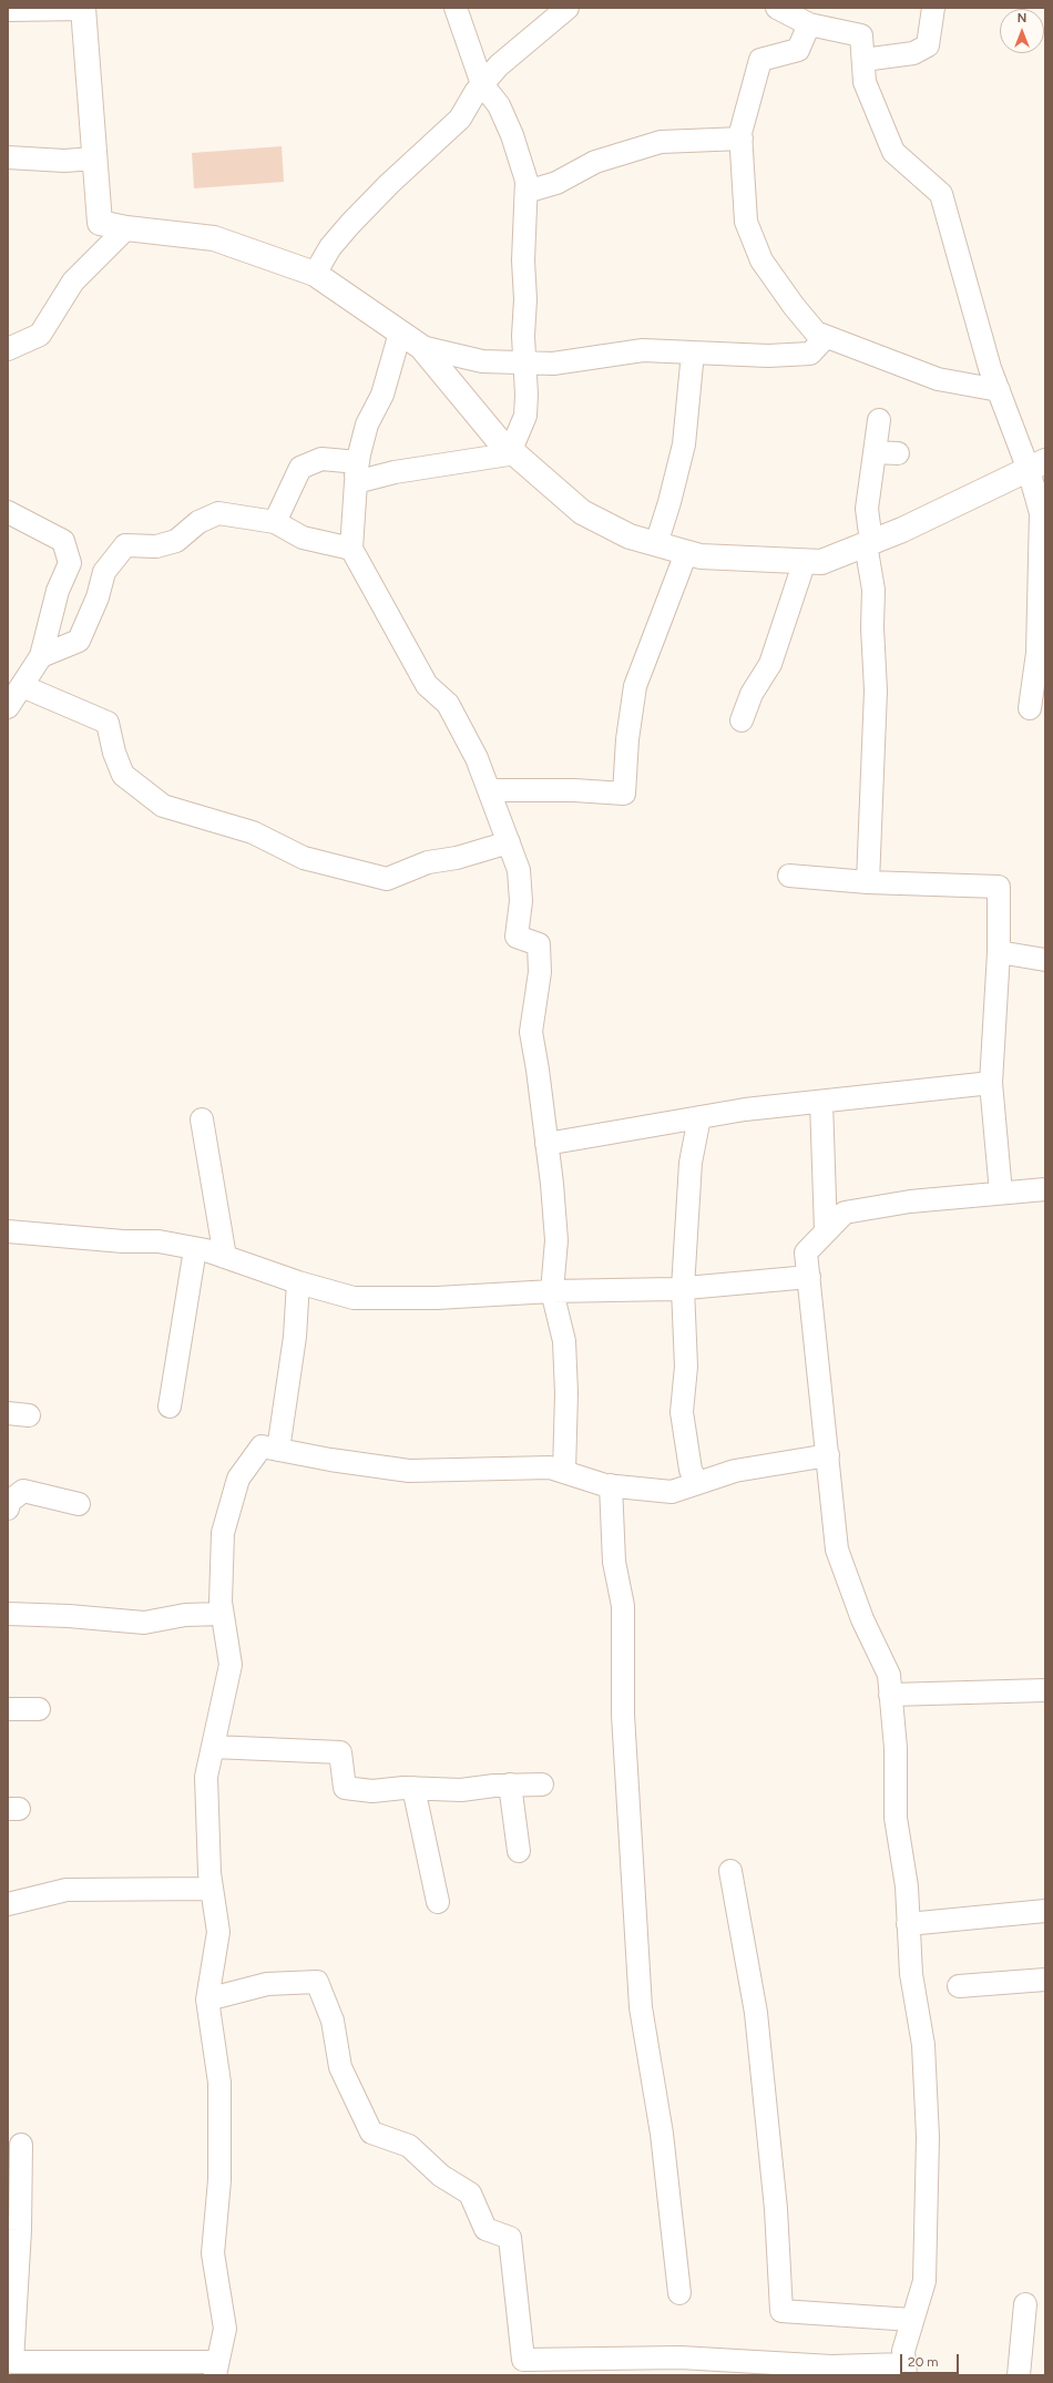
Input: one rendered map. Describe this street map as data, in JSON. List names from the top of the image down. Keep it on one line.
{"scale_bar":"20 m","north":"top"}
